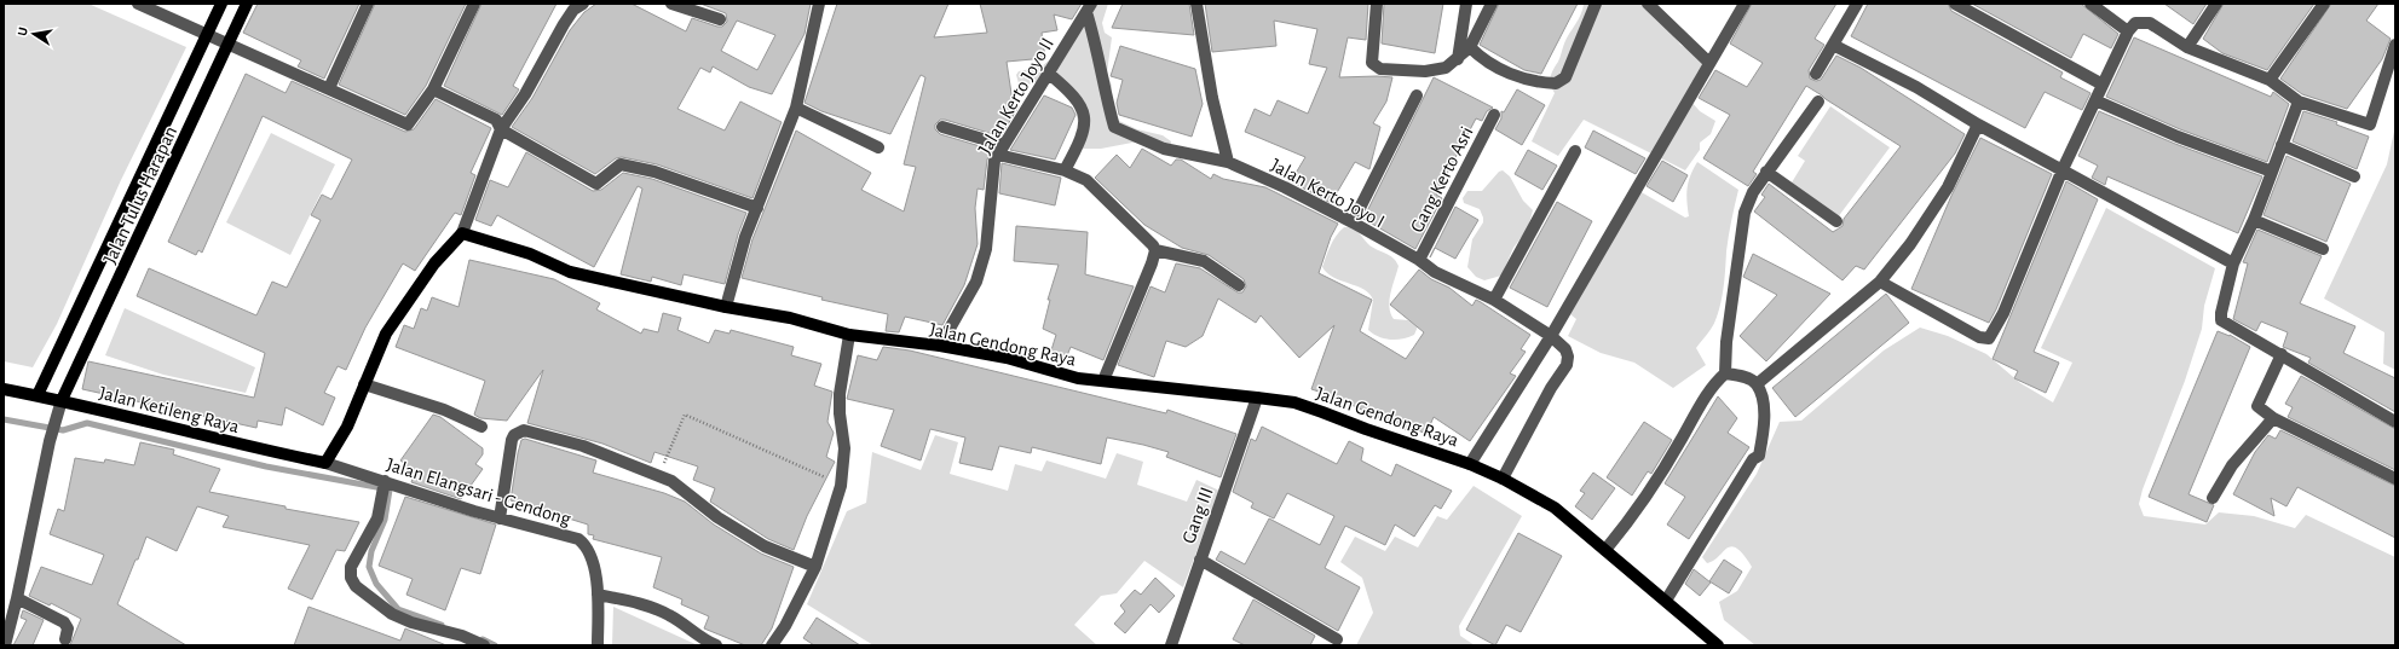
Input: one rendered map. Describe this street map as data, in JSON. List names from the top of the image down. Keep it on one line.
{"streets":{"main road":["Jalan Tulus Harapan","Jalan Gendong Raya","Jalan Ketileng Raya"],"street":["Jalan Kerto Joyo II","Gang Kerto Asri","Jalan Kerto Joyo I","Jalan Elangsari - Gendong","Gang III"]},"crossings":[["Jalan Kerto Joyo II","Jalan Kerto Joyo I"],["Jalan Kerto Joyo II","Jalan Gendong Raya"],["Gang Kerto Asri","Jalan Kerto Joyo I"],["Jalan Kerto Joyo I","Jalan Gendong Raya"],["Jalan Tulus Harapan","Jalan Ketileng Raya"],["Jalan Gendong Raya","Gang III"],["Jalan Ketileng Raya","Jalan Elangsari - Gendong"]],"north":"left"}
